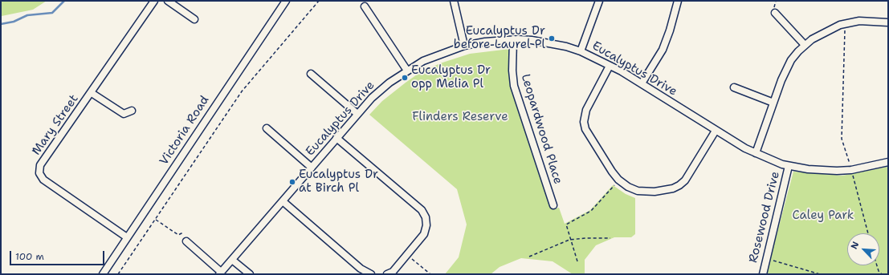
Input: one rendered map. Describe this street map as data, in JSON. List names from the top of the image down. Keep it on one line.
{"streets":{"street":["Eucalyptus Drive","Mary Street","Leopardwood Place","Victoria Road","Rosewood Drive"]},"crossings":[["Eucalyptus Drive","Leopardwood Place"],["Eucalyptus Drive","Rosewood Drive"],["Mary Street","Victoria Road"]],"parks":["Flinders Reserve","Caley Park"],"places":["Eucalyptus Dr before Laurel Pl","Eucalyptus Dr opp Melia Pl","Eucalyptus Dr at Birch Pl"],"scale_bar":"100 m","north":"top left"}
